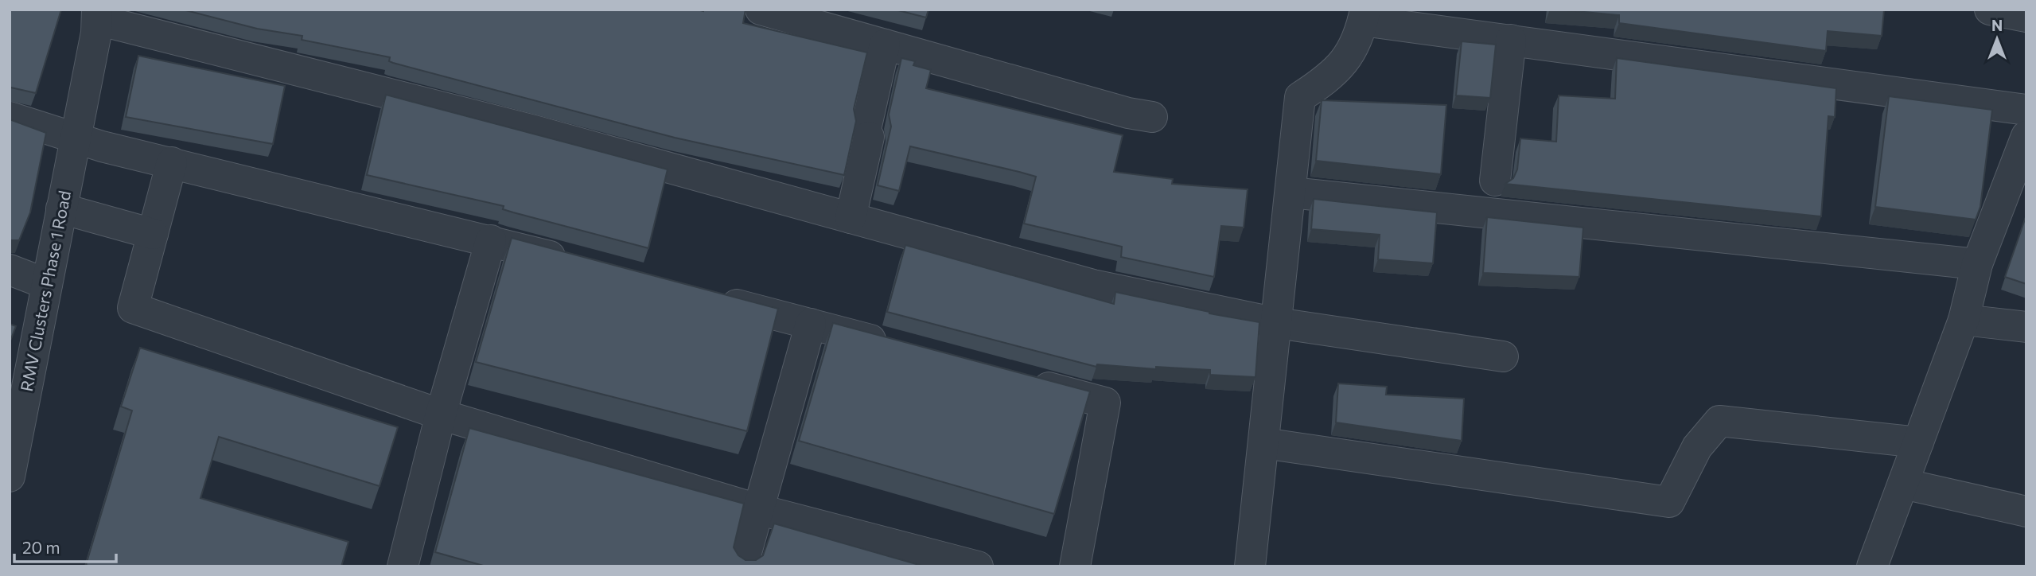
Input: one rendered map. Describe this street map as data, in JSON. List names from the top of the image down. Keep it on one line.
{"streets":{"street":["RMV Clusters Phase 1 Road"]},"scale_bar":"20 m","north":"top"}
